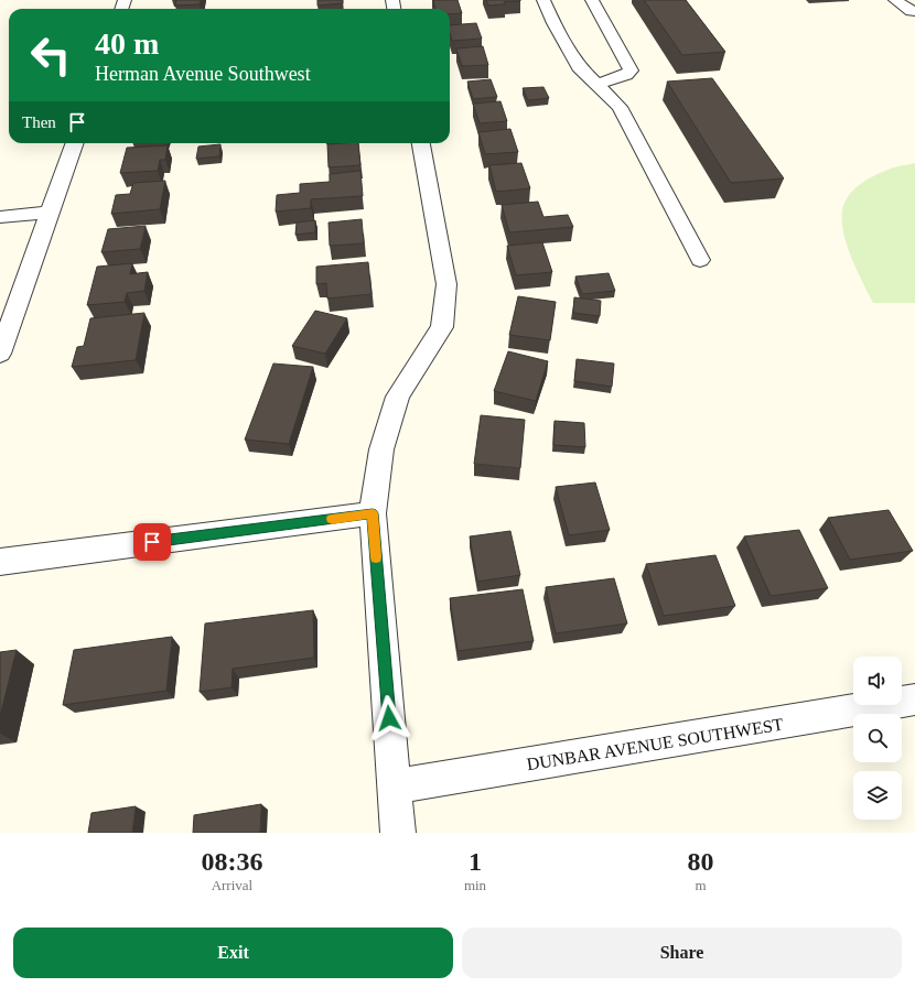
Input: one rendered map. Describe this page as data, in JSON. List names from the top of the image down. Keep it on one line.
{"streets":{"street":["DUNBAR AVENUE SOUTHWEST"]},"page":{"turn":["40 m","Herman Avenue Southwest"],"then":"Then","eta":["08:36","Arrival","1","min","80","m"],"buttons":["Exit","Share"]}}
